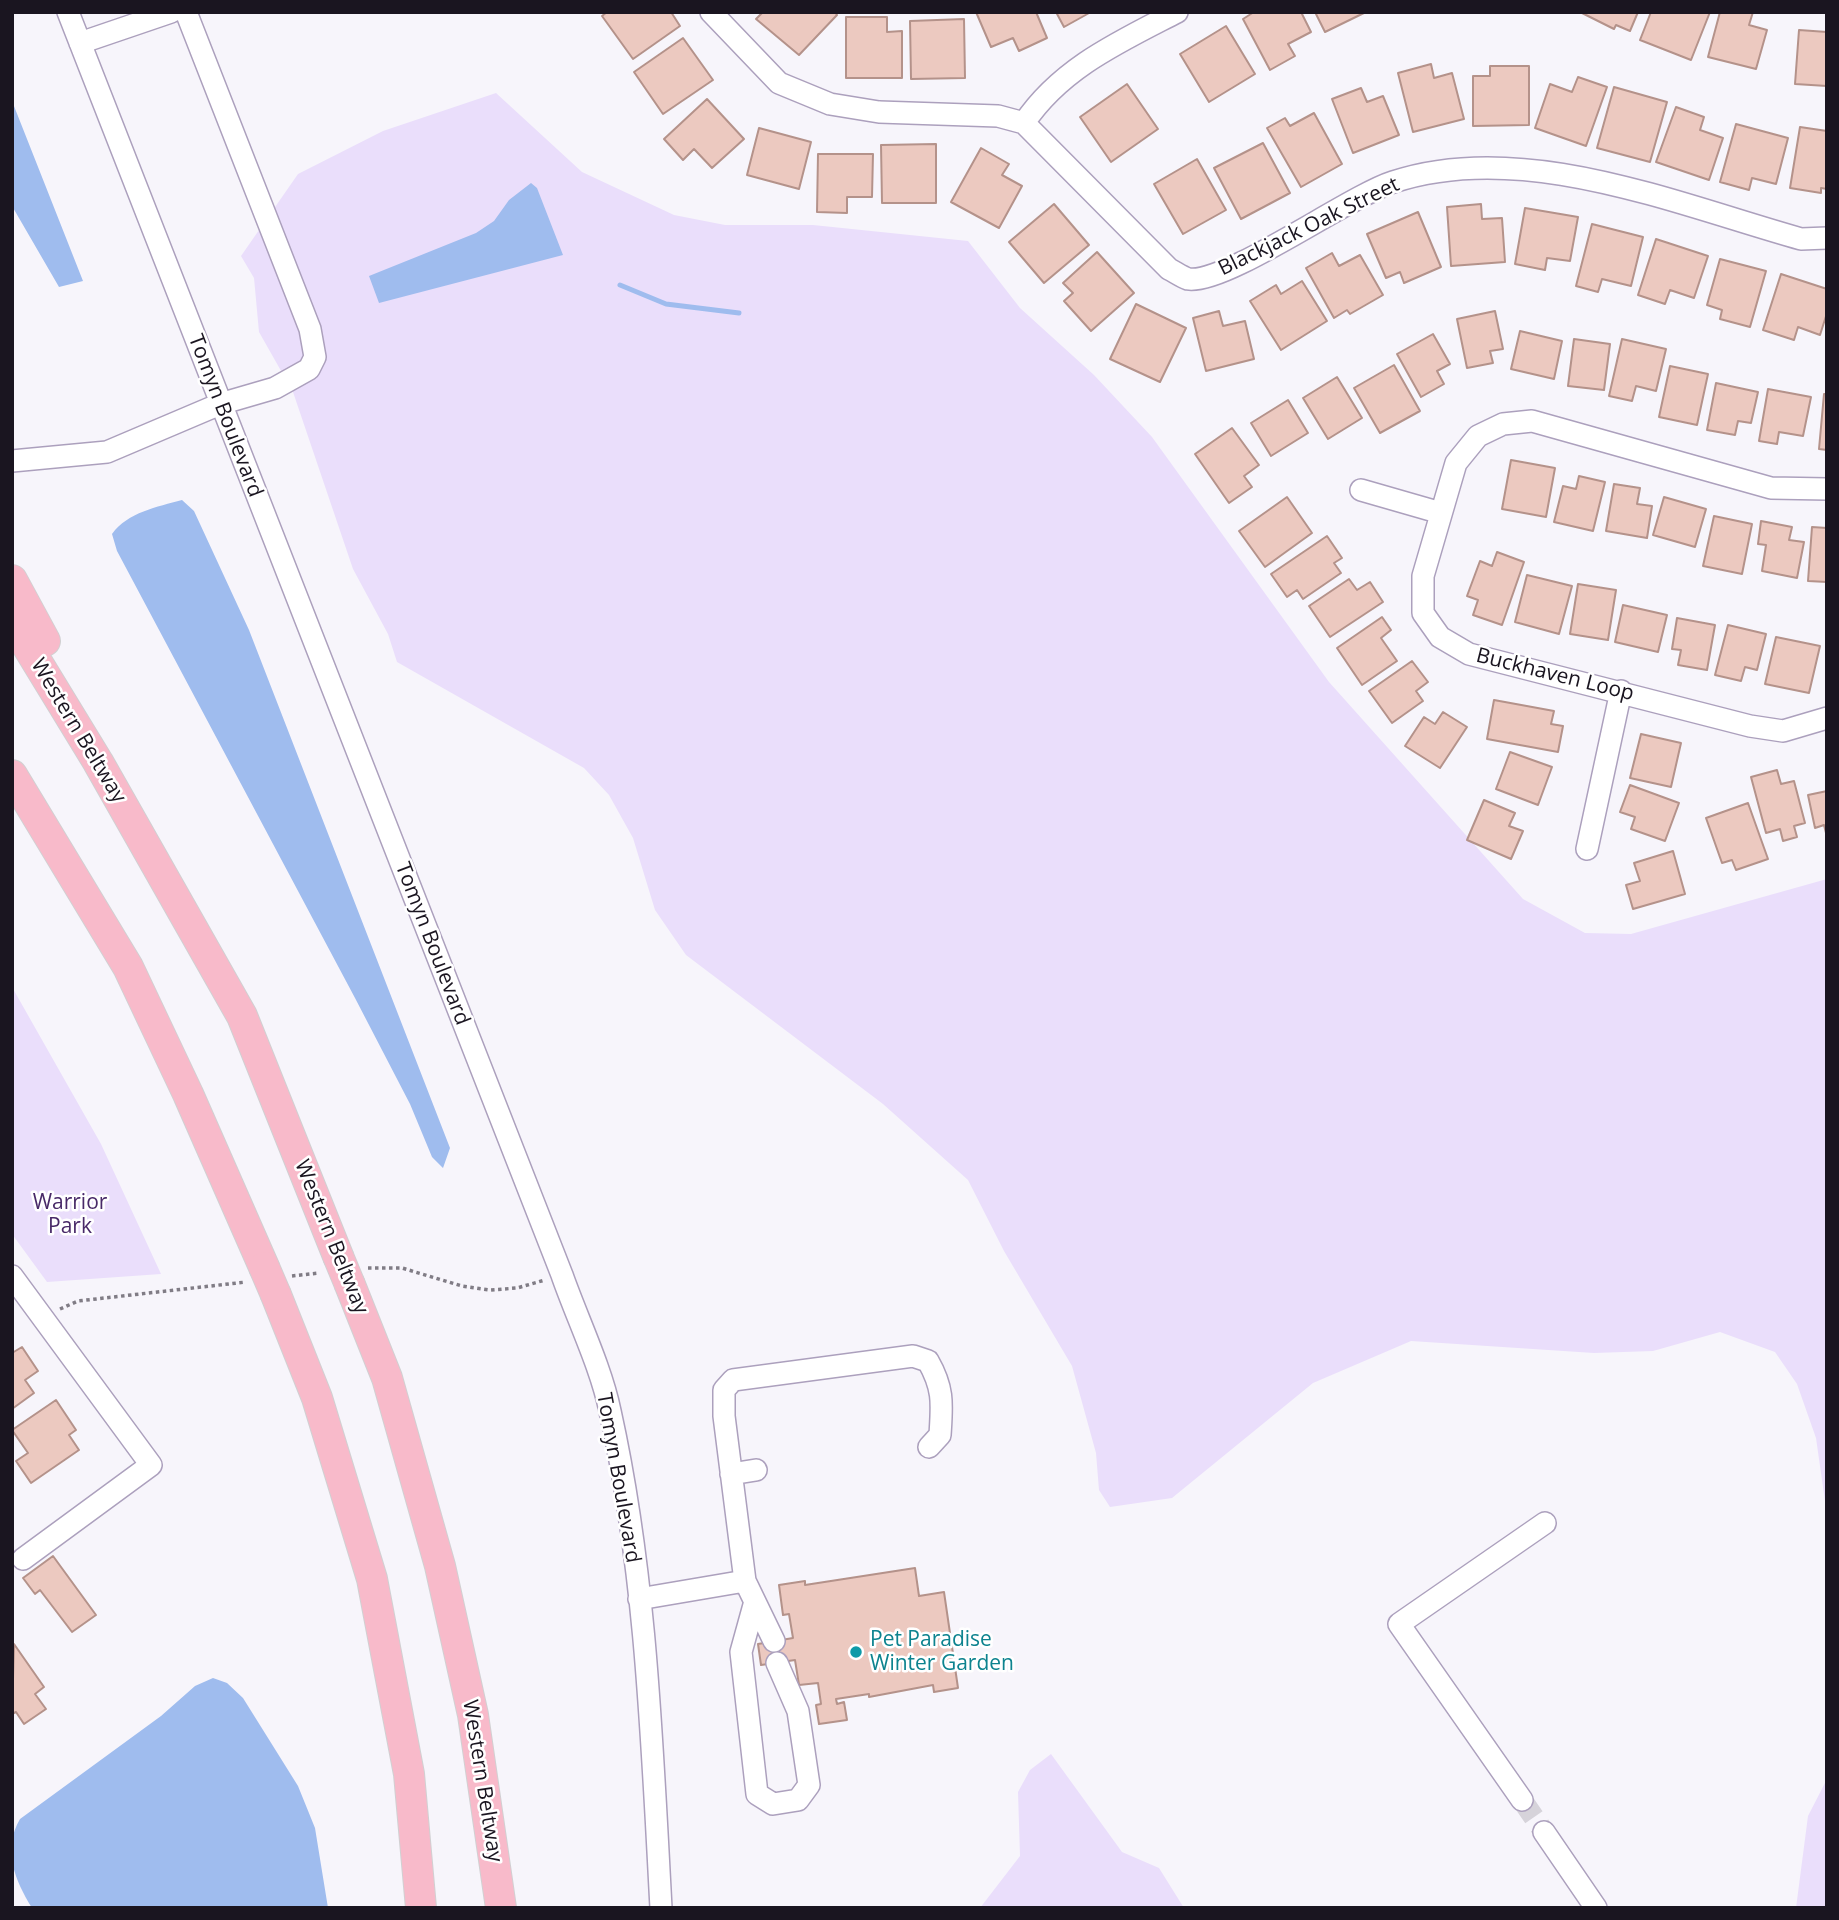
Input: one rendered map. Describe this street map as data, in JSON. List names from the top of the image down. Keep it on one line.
{"streets":{"highway":["Western Beltway"],"street":["Blackjack Oak Street","Tomyn Boulevard","Buckhaven Loop"]},"parks":["Warrior Park"],"places":["Pet Paradise Winter Garden"]}
